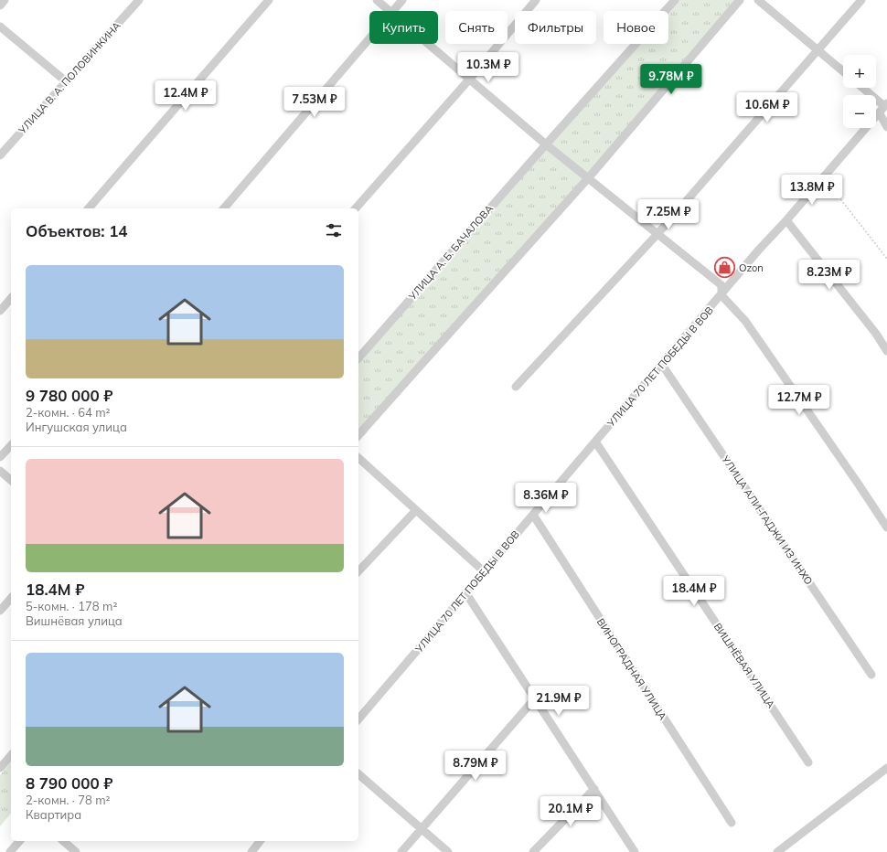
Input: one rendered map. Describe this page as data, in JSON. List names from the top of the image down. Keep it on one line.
{"streets":{"street":["УЛИЦА В. А. ПОЛОВИНКИНА","УЛИЦА А. Б. БАЧАЛОВА","УЛИЦА 70 ЛЕТ ПОБЕДЫ В ВОВ","УЛИЦА АЛИ-ГАДЖИ ИЗ ИНХО","ВИШНЁВАЯ УЛИЦА","ВИНОГРАДНАЯ УЛИЦА"]},"crossings":[["УЛИЦА 70 ЛЕТ ПОБЕДЫ В ВОВ","УЛИЦА АЛИ-ГАДЖИ ИЗ ИНХО"],["УЛИЦА 70 ЛЕТ ПОБЕДЫ В ВОВ","ВИШНЁВАЯ УЛИЦА"],["УЛИЦА 70 ЛЕТ ПОБЕДЫ В ВОВ","ВИНОГРАДНАЯ УЛИЦА"]],"places":{"shop":["Ozon"]},"page":{"chip":["Купить","Снять","Фильтры","Новое"],"price":["10.3M ₽","9.78M ₽","12.4M ₽","7.53M ₽","10.6M ₽","13.8M ₽","7.25M ₽","8.23M ₽","12.7M ₽","8.36M ₽","18.4M ₽","21.9M ₽","8.79M ₽","20.1M ₽"],"map_buttons":["+","−"],"heading":"Объектов: 14","list":[{"name":"9 780 000 ₽","note":"2-комн. · 64 m² · Ингушская улица"},{"name":"18.4M ₽","note":"5-комн. · 178 m² · Вишнёвая улица"},{"name":"8 790 000 ₽","note":"2-комн. · 78 m² · Квартира"}]}}
